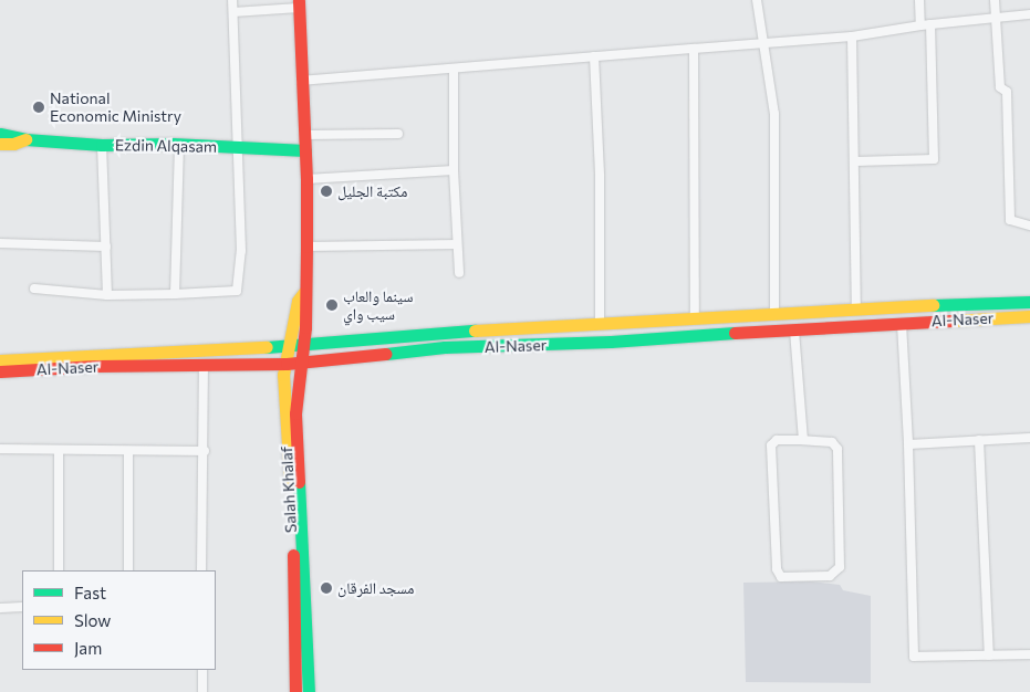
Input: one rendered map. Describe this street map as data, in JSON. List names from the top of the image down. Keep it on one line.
{"streets":{"main road":["Ezdin Alqasam","Al-Naser","Salah Khalaf"]},"crossings":[["Ezdin Alqasam","Salah Khalaf"],["Al-Naser","Salah Khalaf"]],"places":["National Economic Ministry","مكتبة الجليل","سينما والعاب سيب واي","مسجد الفرقان"],"legend":["Fast","Slow","Jam"]}
